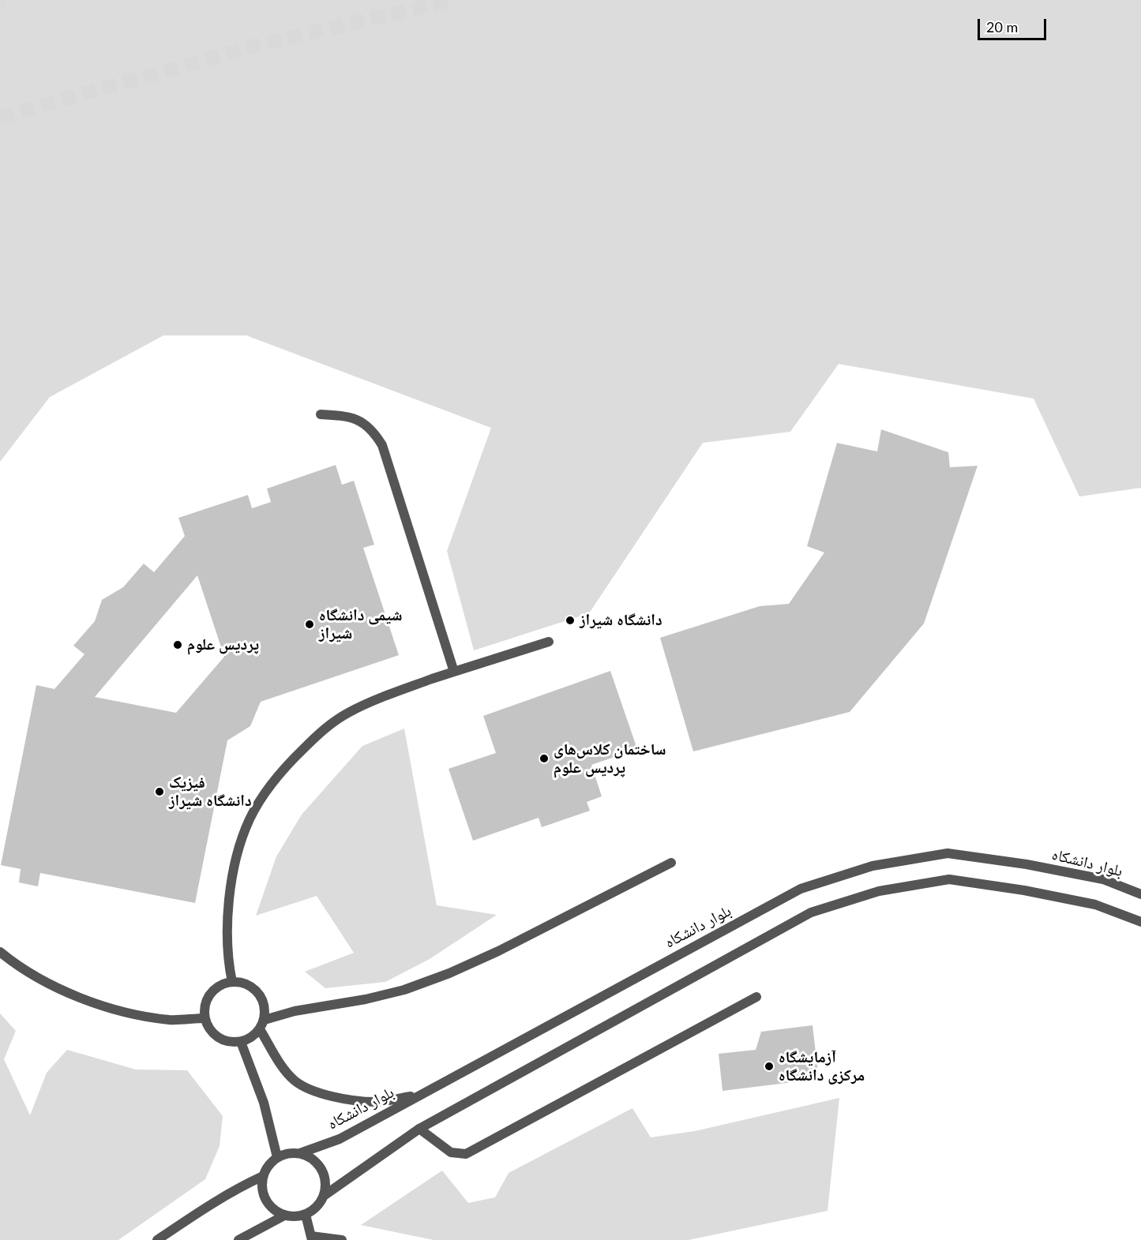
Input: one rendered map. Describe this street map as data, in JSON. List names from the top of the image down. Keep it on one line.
{"streets":{"street":["بلوار دانشکاه"]},"places":["دانشگاه شیراز","شیمى دانشگاه شیراز","پردیس علوم","ساختمان کلاس‌های پردیس علوم","فیزیک دانشگاه شیراز","آزمایشگاه مرکزی دانشگاه"],"scale_bar":"20 m"}
